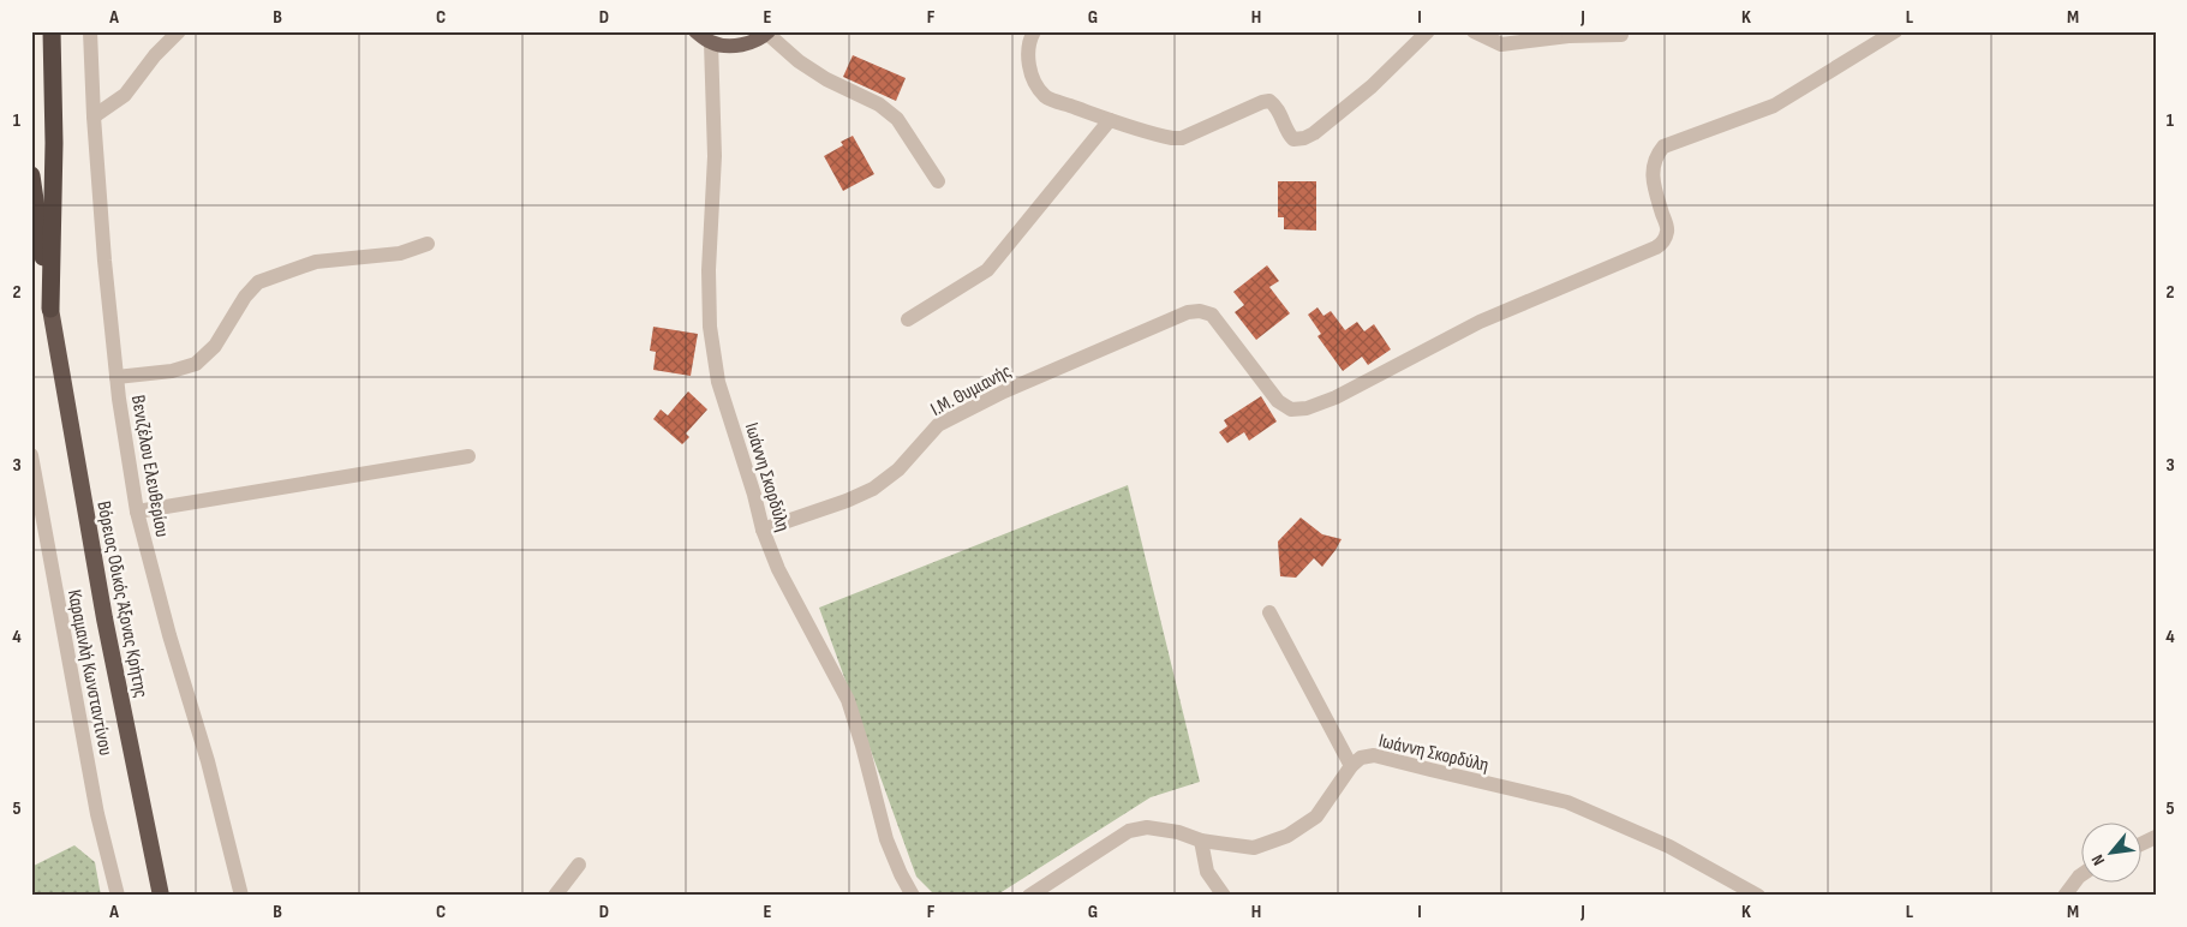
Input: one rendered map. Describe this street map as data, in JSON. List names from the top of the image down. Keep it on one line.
{"streets":{"highway":["Βόρειος Οδικός Άξονας Κρήτης"],"street":["Ι.Μ. Θυμιανής","Βενιζέλου Ελευθερίου","Ιωάννη Σκορδύλη","Καραμανλή Κωνσταντίνου"]},"crossings":[["Ι.Μ. Θυμιανής","Ιωάννη Σκορδύλη"]],"north":"bottom left","grid":{"columns":["A","B","C","D","E","F","G","H","I","J","K","L","M"],"rows":["1","2","3","4","5"]}}
